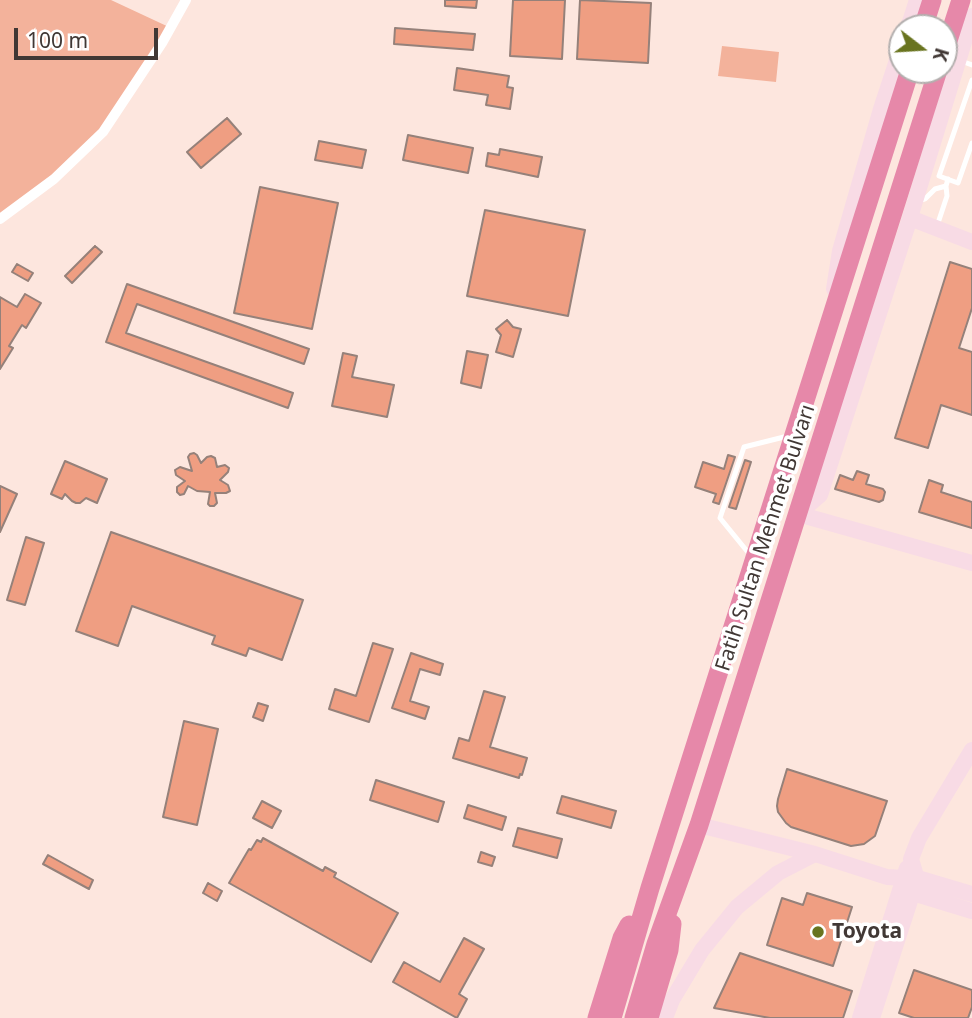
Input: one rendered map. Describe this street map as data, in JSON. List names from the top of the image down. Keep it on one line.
{"streets":{"highway":["Fatih Sultan Mehmet Bulvarı"]},"places":["Toyota"],"scale_bar":"100 m","north":"right"}
